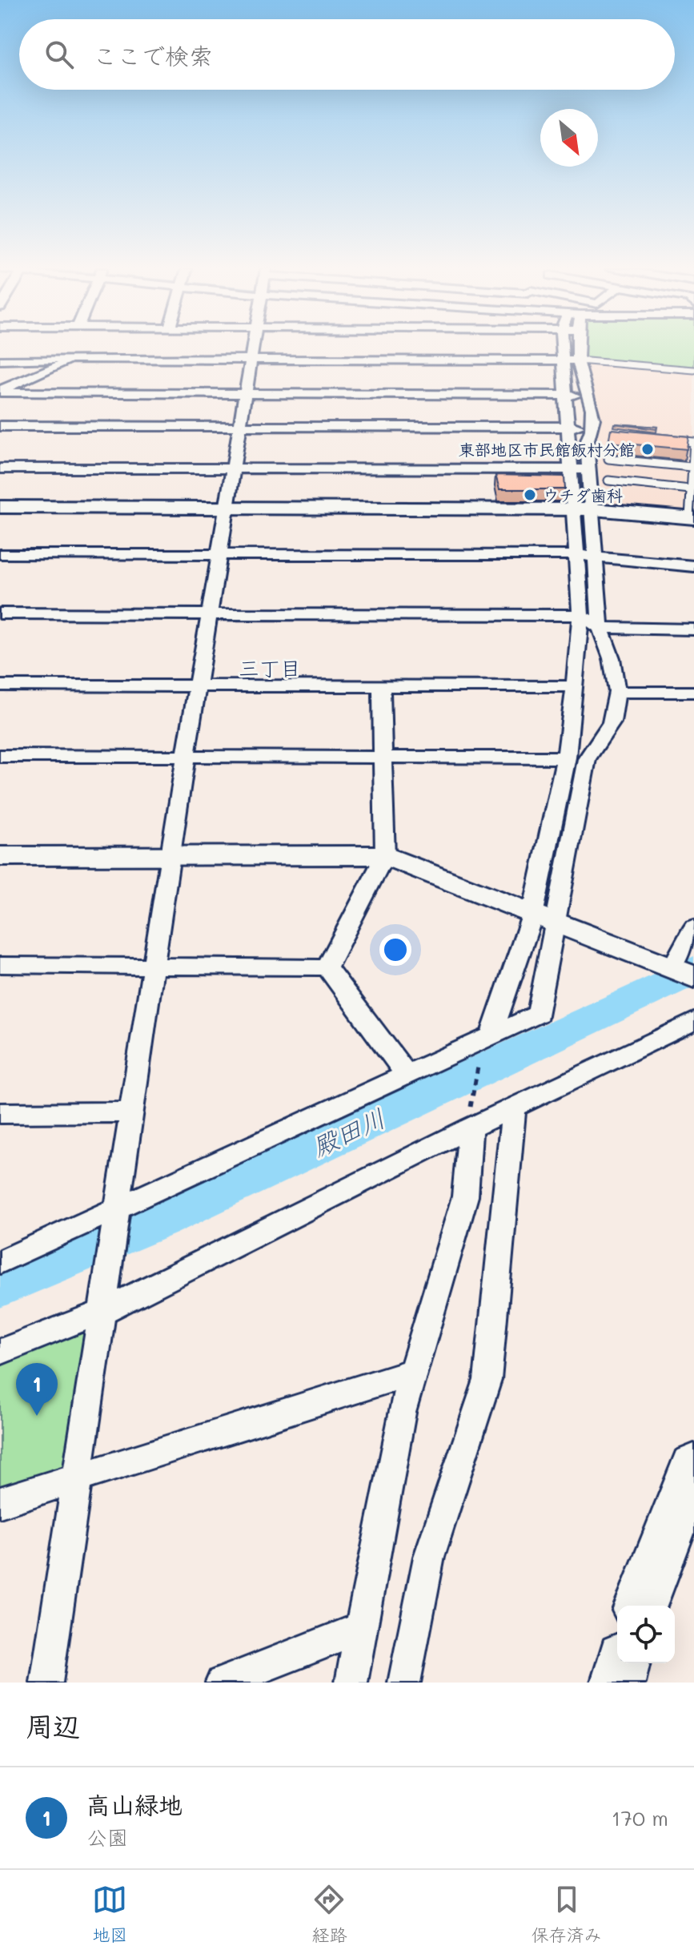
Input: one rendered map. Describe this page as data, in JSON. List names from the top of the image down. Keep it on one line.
{"districts":["三丁目"],"water":["殿田川"],"places":["東部地区市民館飯村分館","ウチダ歯科"],"north":"bottom right","page":{"search":"ここで検索","pins":"1","heading":"周辺","list":[{"mark":"1","name":"高山緑地","note":"公園","value":"170 m"}],"nav":["地図","経路","保存済み"]}}
